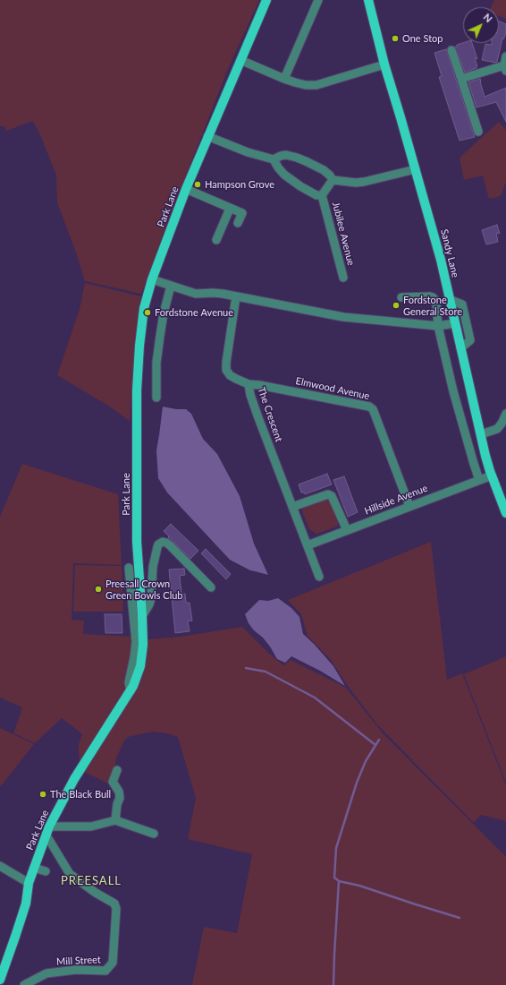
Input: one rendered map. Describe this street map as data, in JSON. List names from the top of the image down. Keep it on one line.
{"streets":{"main road":["Park Lane","Sandy Lane"],"street":["Jubilee Avenue","Elmwood Avenue","The Crescent","Hillside Avenue","Mill Street"]},"crossings":[["Park Lane","Mill Street"],["Sandy Lane","Hillside Avenue"],["Elmwood Avenue","The Crescent"],["Elmwood Avenue","Hillside Avenue"],["The Crescent","Hillside Avenue"]],"districts":["PREESALL"],"places":["One Stop","Hampson Grove","Fordstone General Store","Fordstone Avenue","Preesall Crown Green Bowls Club","The Black Bull"],"north":"top right"}
